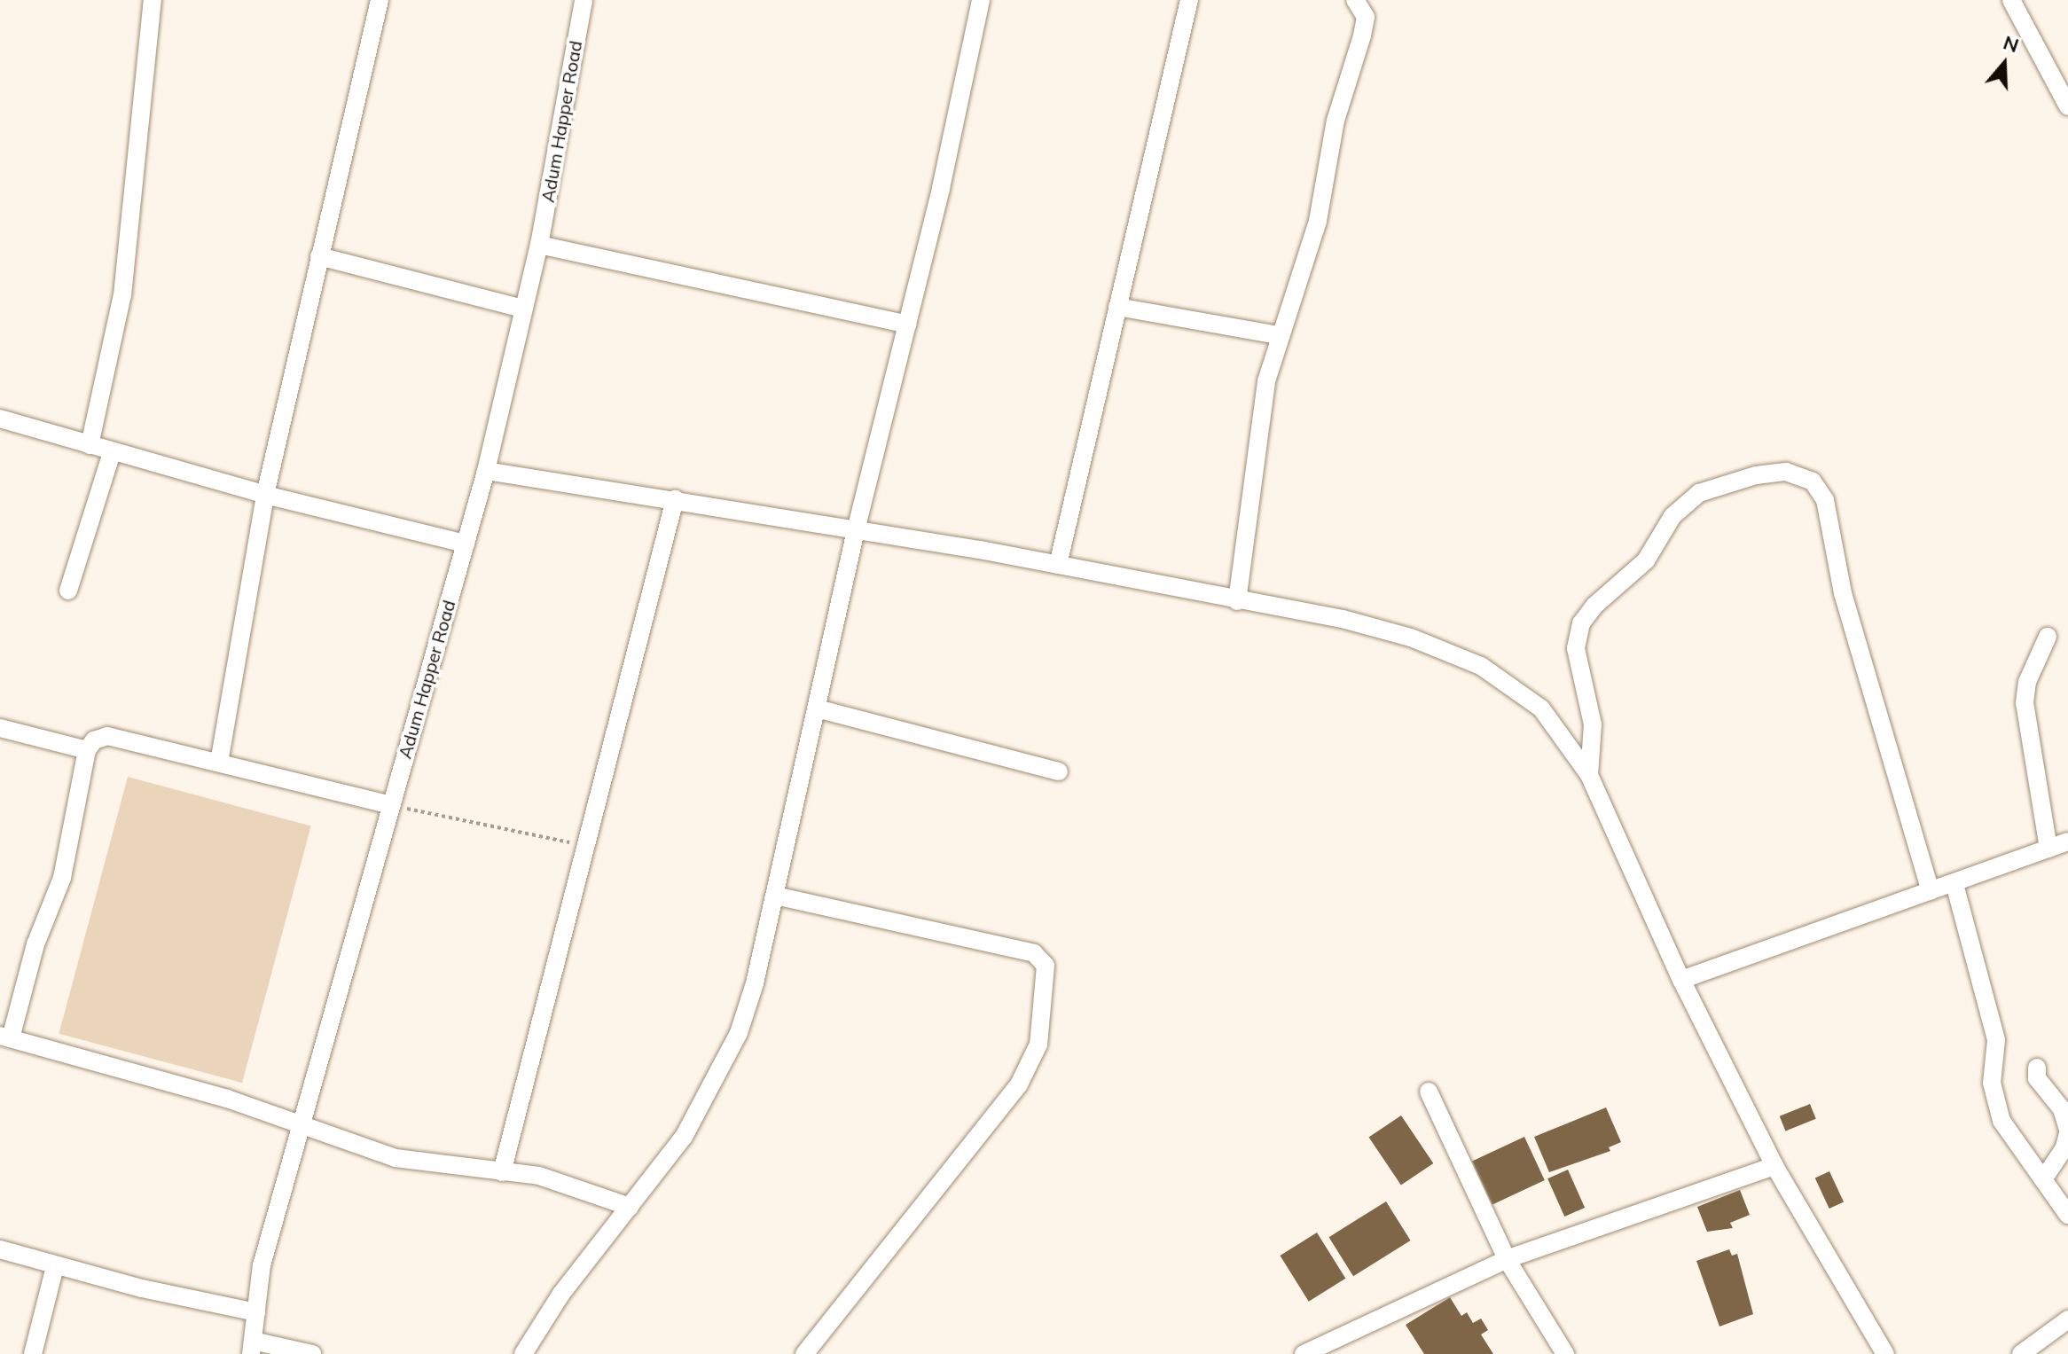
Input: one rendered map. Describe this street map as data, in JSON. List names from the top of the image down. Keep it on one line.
{"streets":{"street":["Adum Happer Road"]},"north":"top"}
